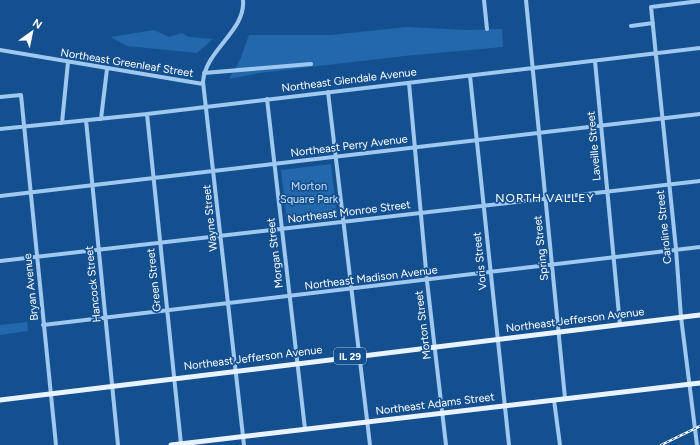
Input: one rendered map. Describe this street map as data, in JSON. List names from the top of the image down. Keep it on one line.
{"streets":{"main road":["Northeast Jefferson Avenue","IL 29","Northeast Adams Street"],"street":["Northeast Greenleaf Street","Northeast Glendale Avenue","Northeast Perry Avenue","Laveille Street","Northeast Monroe Street","Wayne Street","Caroline Street","Spring Street","Morgan Street","Voris Street","Northeast Madison Avenue","Green Street","Hancock Street","Bryan Avenue","Morton Street"]},"crossings":[["Northeast Greenleaf Street","Wayne Street"],["Northeast Glendale Avenue","Laveille Street"],["Northeast Glendale Avenue","Wayne Street"],["Northeast Glendale Avenue","Caroline Street"],["Northeast Glendale Avenue","Spring Street"],["Northeast Glendale Avenue","Morgan Street"],["Northeast Glendale Avenue","Voris Street"],["Northeast Glendale Avenue","Green Street"],["Northeast Glendale Avenue","Hancock Street"],["Northeast Glendale Avenue","Bryan Avenue"],["Northeast Glendale Avenue","Morton Street"],["Northeast Perry Avenue","Laveille Street"],["Northeast Perry Avenue","Wayne Street"],["Northeast Perry Avenue","Caroline Street"],["Northeast Perry Avenue","Spring Street"],["Northeast Perry Avenue","Morgan Street"],["Northeast Perry Avenue","Voris Street"],["Northeast Perry Avenue","Green Street"],["Northeast Perry Avenue","Hancock Street"],["Northeast Perry Avenue","Bryan Avenue"],["Northeast Perry Avenue","Morton Street"],["Laveille Street","Northeast Monroe Street"],["Laveille Street","Northeast Madison Avenue"],["Laveille Street","Northeast Jefferson Avenue"],["Northeast Monroe Street","Wayne Street"],["Northeast Monroe Street","Caroline Street"],["Northeast Monroe Street","Spring Street"],["Northeast Monroe Street","Morgan Street"],["Northeast Monroe Street","Voris Street"],["Northeast Monroe Street","Green Street"],["Northeast Monroe Street","Hancock Street"],["Northeast Monroe Street","Bryan Avenue"],["Northeast Monroe Street","Morton Street"],["Wayne Street","Northeast Madison Avenue"],["Wayne Street","Northeast Jefferson Avenue"],["Wayne Street","Northeast Adams Street"],["Caroline Street","Northeast Madison Avenue"],["Caroline Street","Northeast Jefferson Avenue"],["Caroline Street","Northeast Adams Street"],["Spring Street","Northeast Madison Avenue"],["Spring Street","Northeast Jefferson Avenue"],["Spring Street","Northeast Adams Street"],["Morgan Street","Northeast Madison Avenue"],["Morgan Street","Northeast Jefferson Avenue"],["Morgan Street","Northeast Adams Street"],["Voris Street","Northeast Madison Avenue"],["Voris Street","Northeast Jefferson Avenue"],["Voris Street","Northeast Adams Street"],["Northeast Madison Avenue","Green Street"],["Northeast Madison Avenue","Hancock Street"],["Northeast Madison Avenue","Bryan Avenue"],["Northeast Madison Avenue","Morton Street"],["Green Street","Northeast Jefferson Avenue"],["Green Street","Northeast Adams Street"],["Hancock Street","Northeast Jefferson Avenue"],["Bryan Avenue","Northeast Jefferson Avenue"],["Northeast Jefferson Avenue","Morton Street"],["Morton Street","Northeast Adams Street"]],"districts":["NORTH VALLEY"],"parks":["Morton Square Park"],"north":"top right"}
